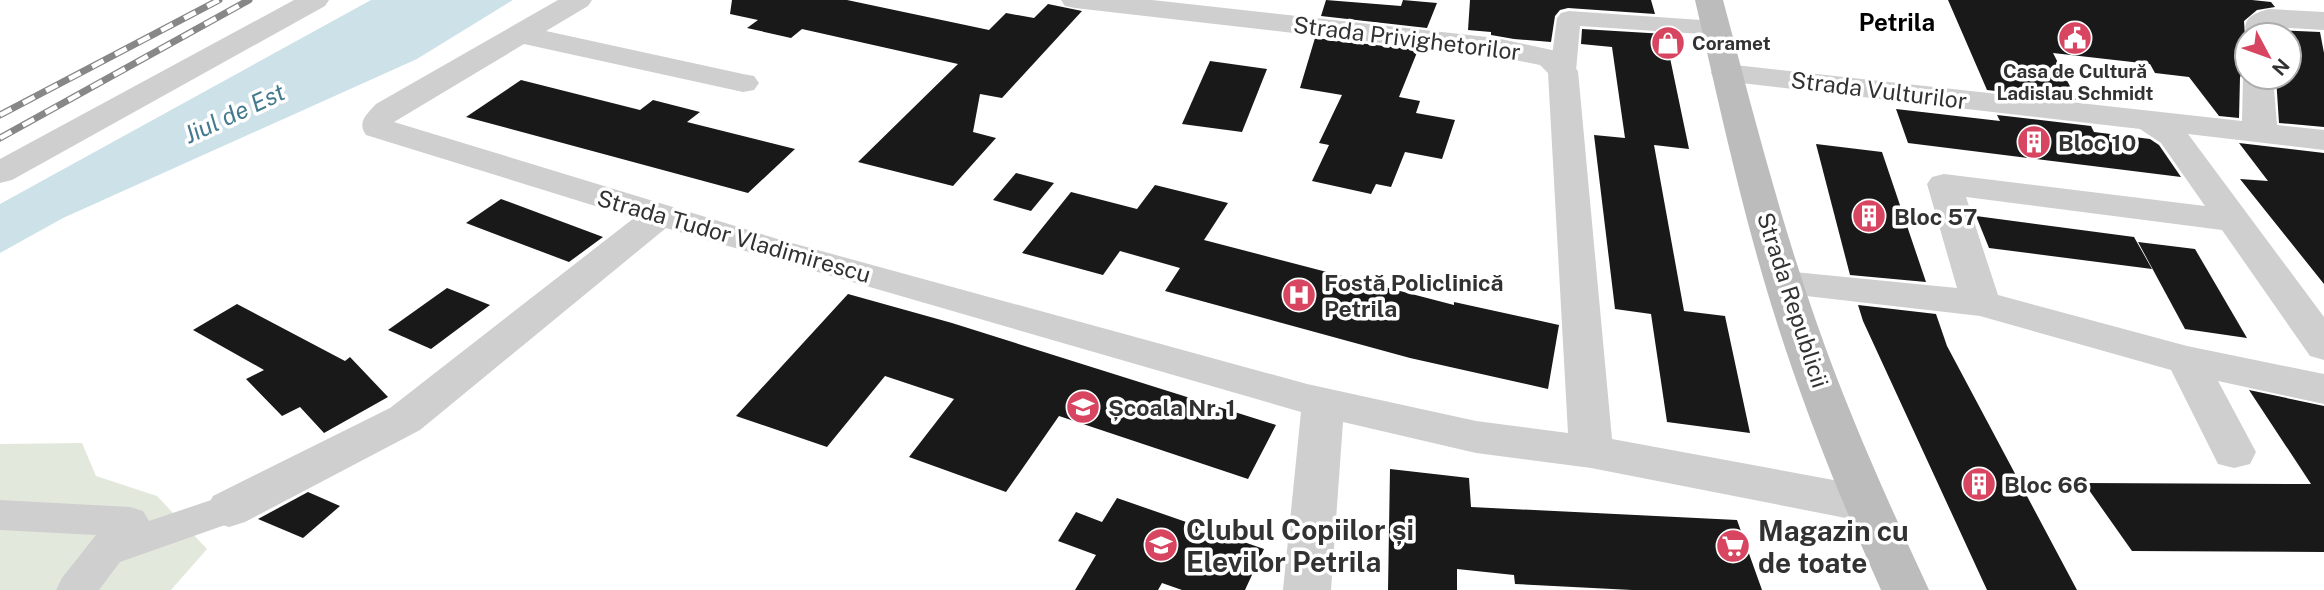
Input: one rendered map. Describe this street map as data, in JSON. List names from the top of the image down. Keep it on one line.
{"streets":{"main road":["Strada Republicii"],"street":["Strada Privighetorilor","Strada Vulturilor","Strada Tudor Vladimirescu"]},"crossings":[["Strada Vulturilor","Strada Republicii"],["Strada Tudor Vladimirescu","Strada Republicii"]],"districts":["Petrila"],"water":["Jiul de Est"],"places":{"public building":["Casa de Cultură Ladislau Schmidt"],"shop":["Coramet"],"building":["Bloc 10","Bloc 57","Bloc 66"],"hospital":["Fostă Policlinică Petrila"],"school or university":["Școala Nr. 1","Clubul Copiilor și Elevilor Petrila"],"supermarket":["Magazin cu de toate"]},"north":"bottom right"}
